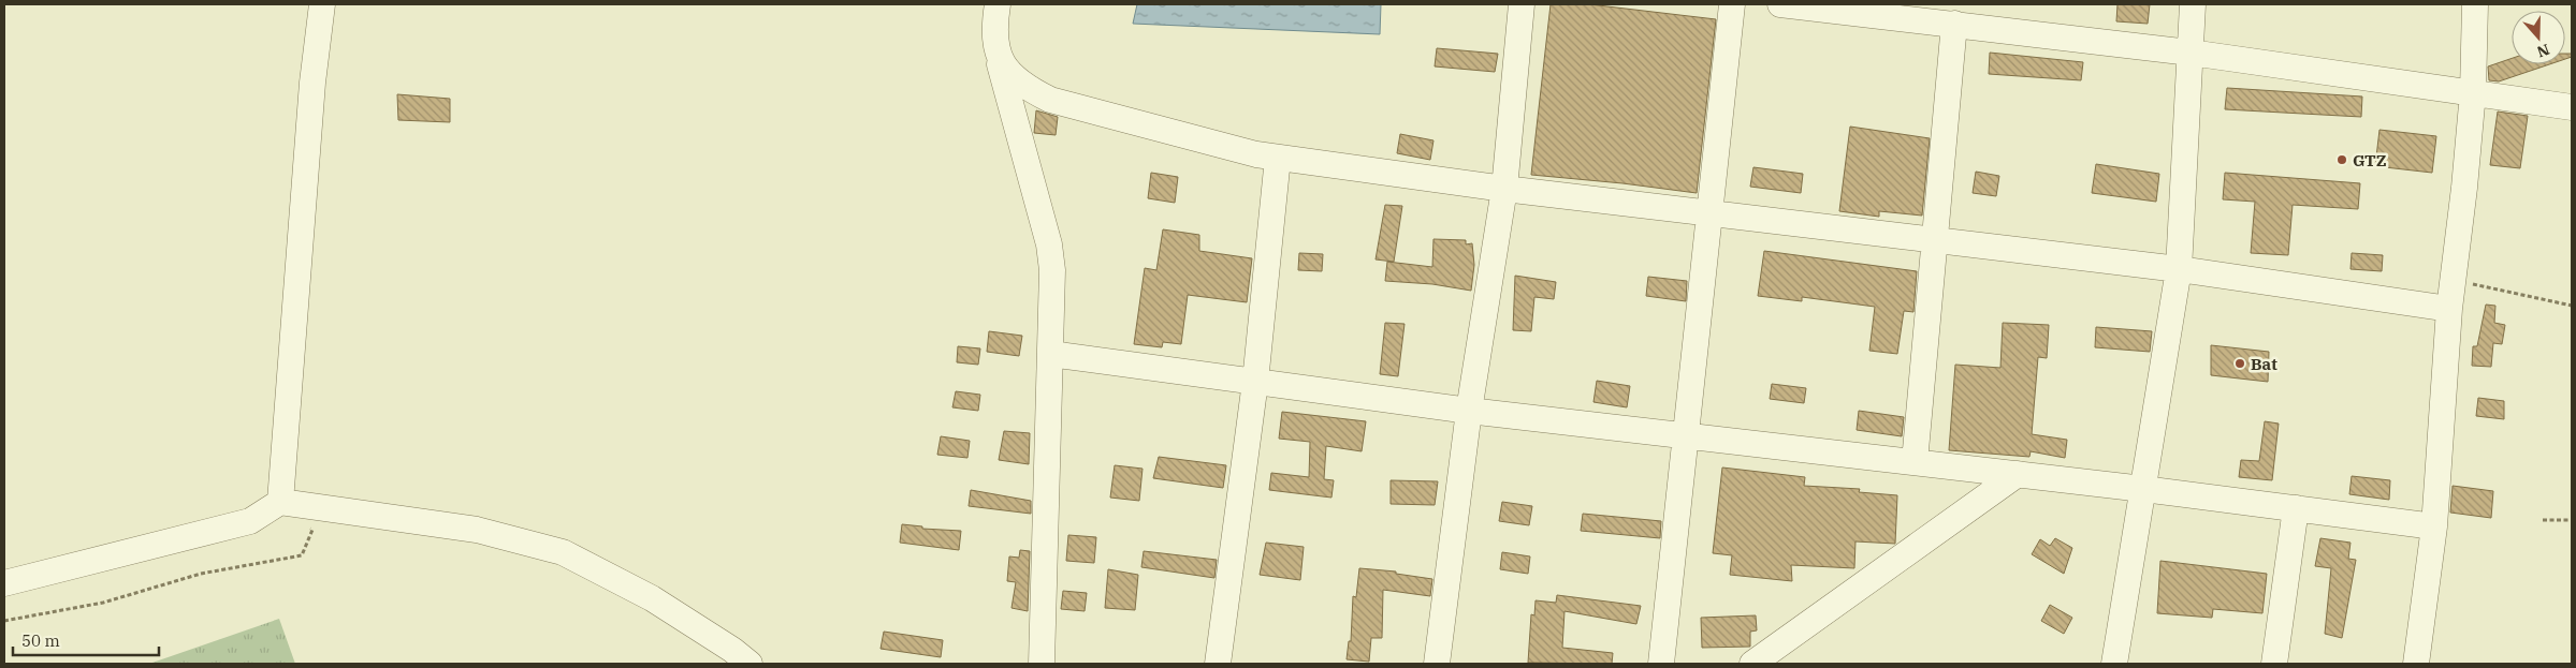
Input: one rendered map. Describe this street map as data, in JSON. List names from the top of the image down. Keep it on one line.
{"places":["GTZ","Bat"],"scale_bar":"50 m","north":"bottom"}
